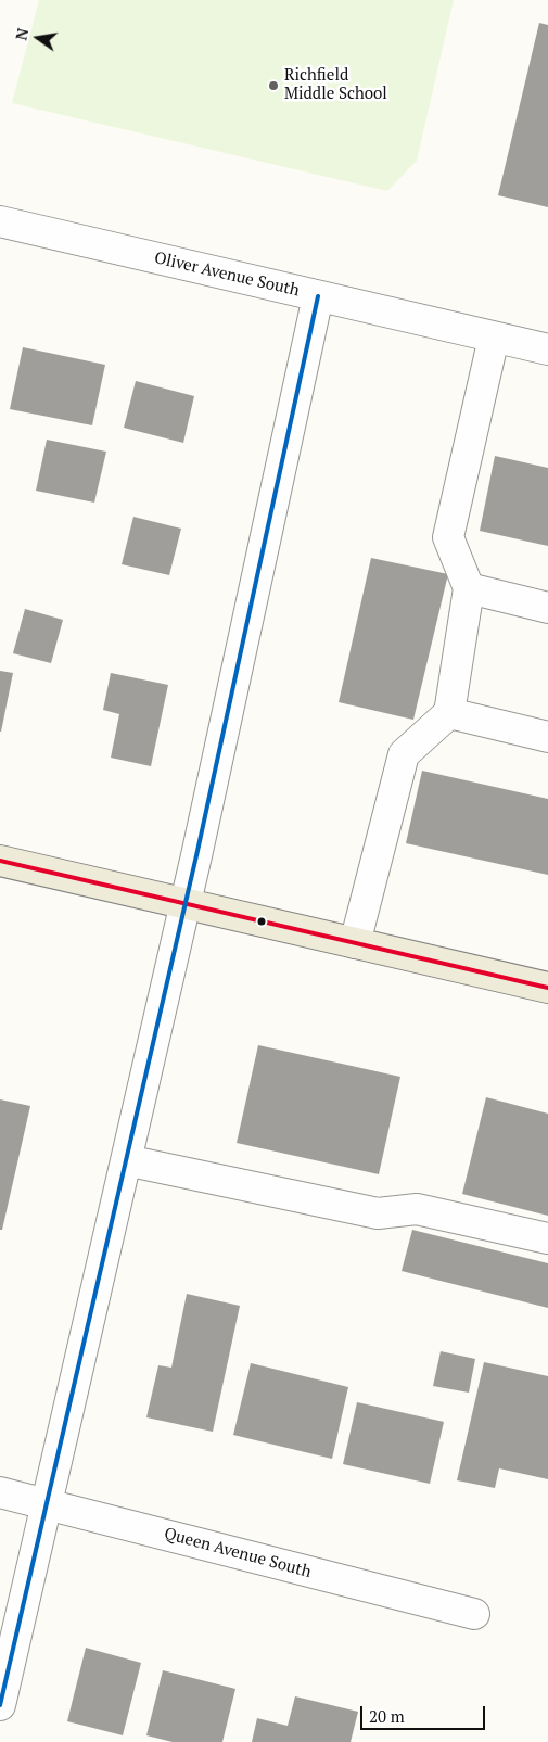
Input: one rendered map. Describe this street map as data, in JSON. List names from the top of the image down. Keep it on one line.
{"streets":{"street":["Oliver Avenue South","Queen Avenue South"]},"places":["Richfield Middle School"],"scale_bar":"20 m","north":"left"}
